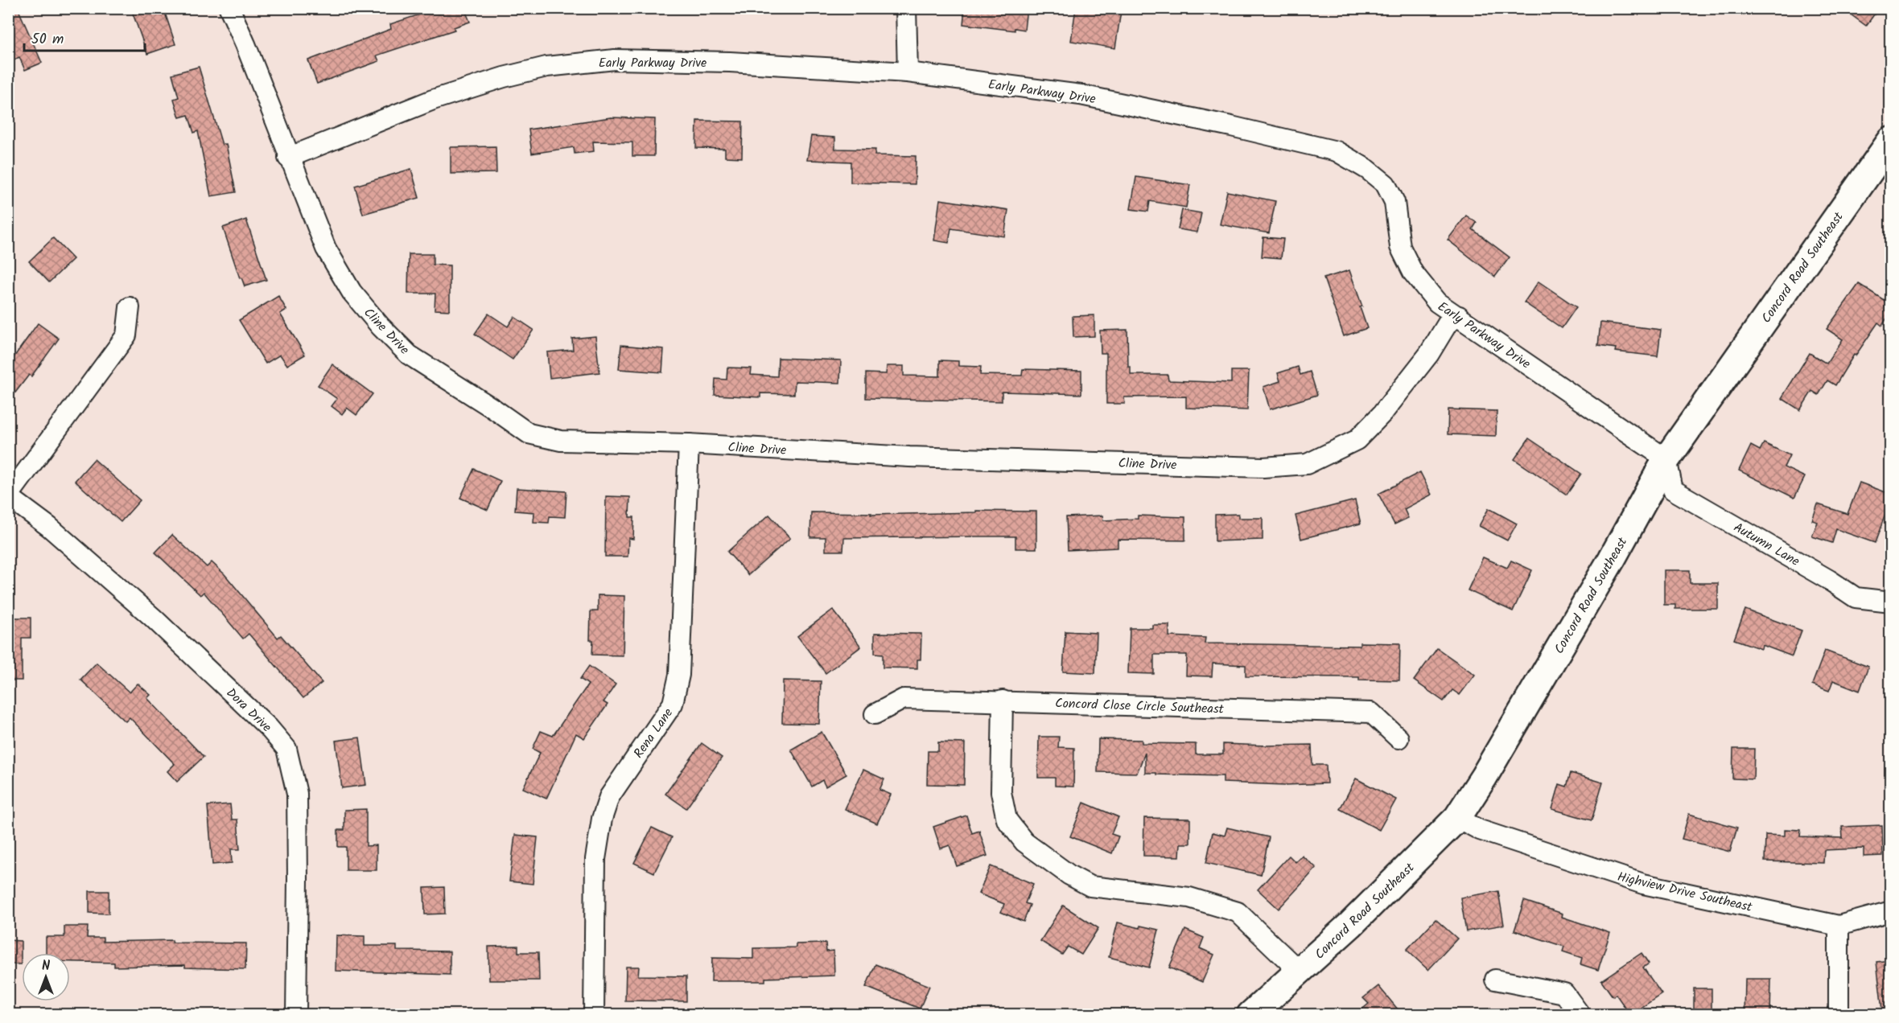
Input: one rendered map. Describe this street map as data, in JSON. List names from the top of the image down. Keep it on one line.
{"streets":{"street":["Early Parkway Drive","Concord Road Southeast","Cline Drive","Autumn Lane","Concord Close Circle Southeast","Dora Drive","Rena Lane","Highview Drive Southeast"]},"crossings":[["Early Parkway Drive","Concord Road Southeast"],["Early Parkway Drive","Cline Drive"],["Early Parkway Drive","Autumn Lane"],["Concord Road Southeast","Autumn Lane"],["Concord Road Southeast","Highview Drive Southeast"],["Cline Drive","Rena Lane"]],"scale_bar":"50 m","north":"top"}
